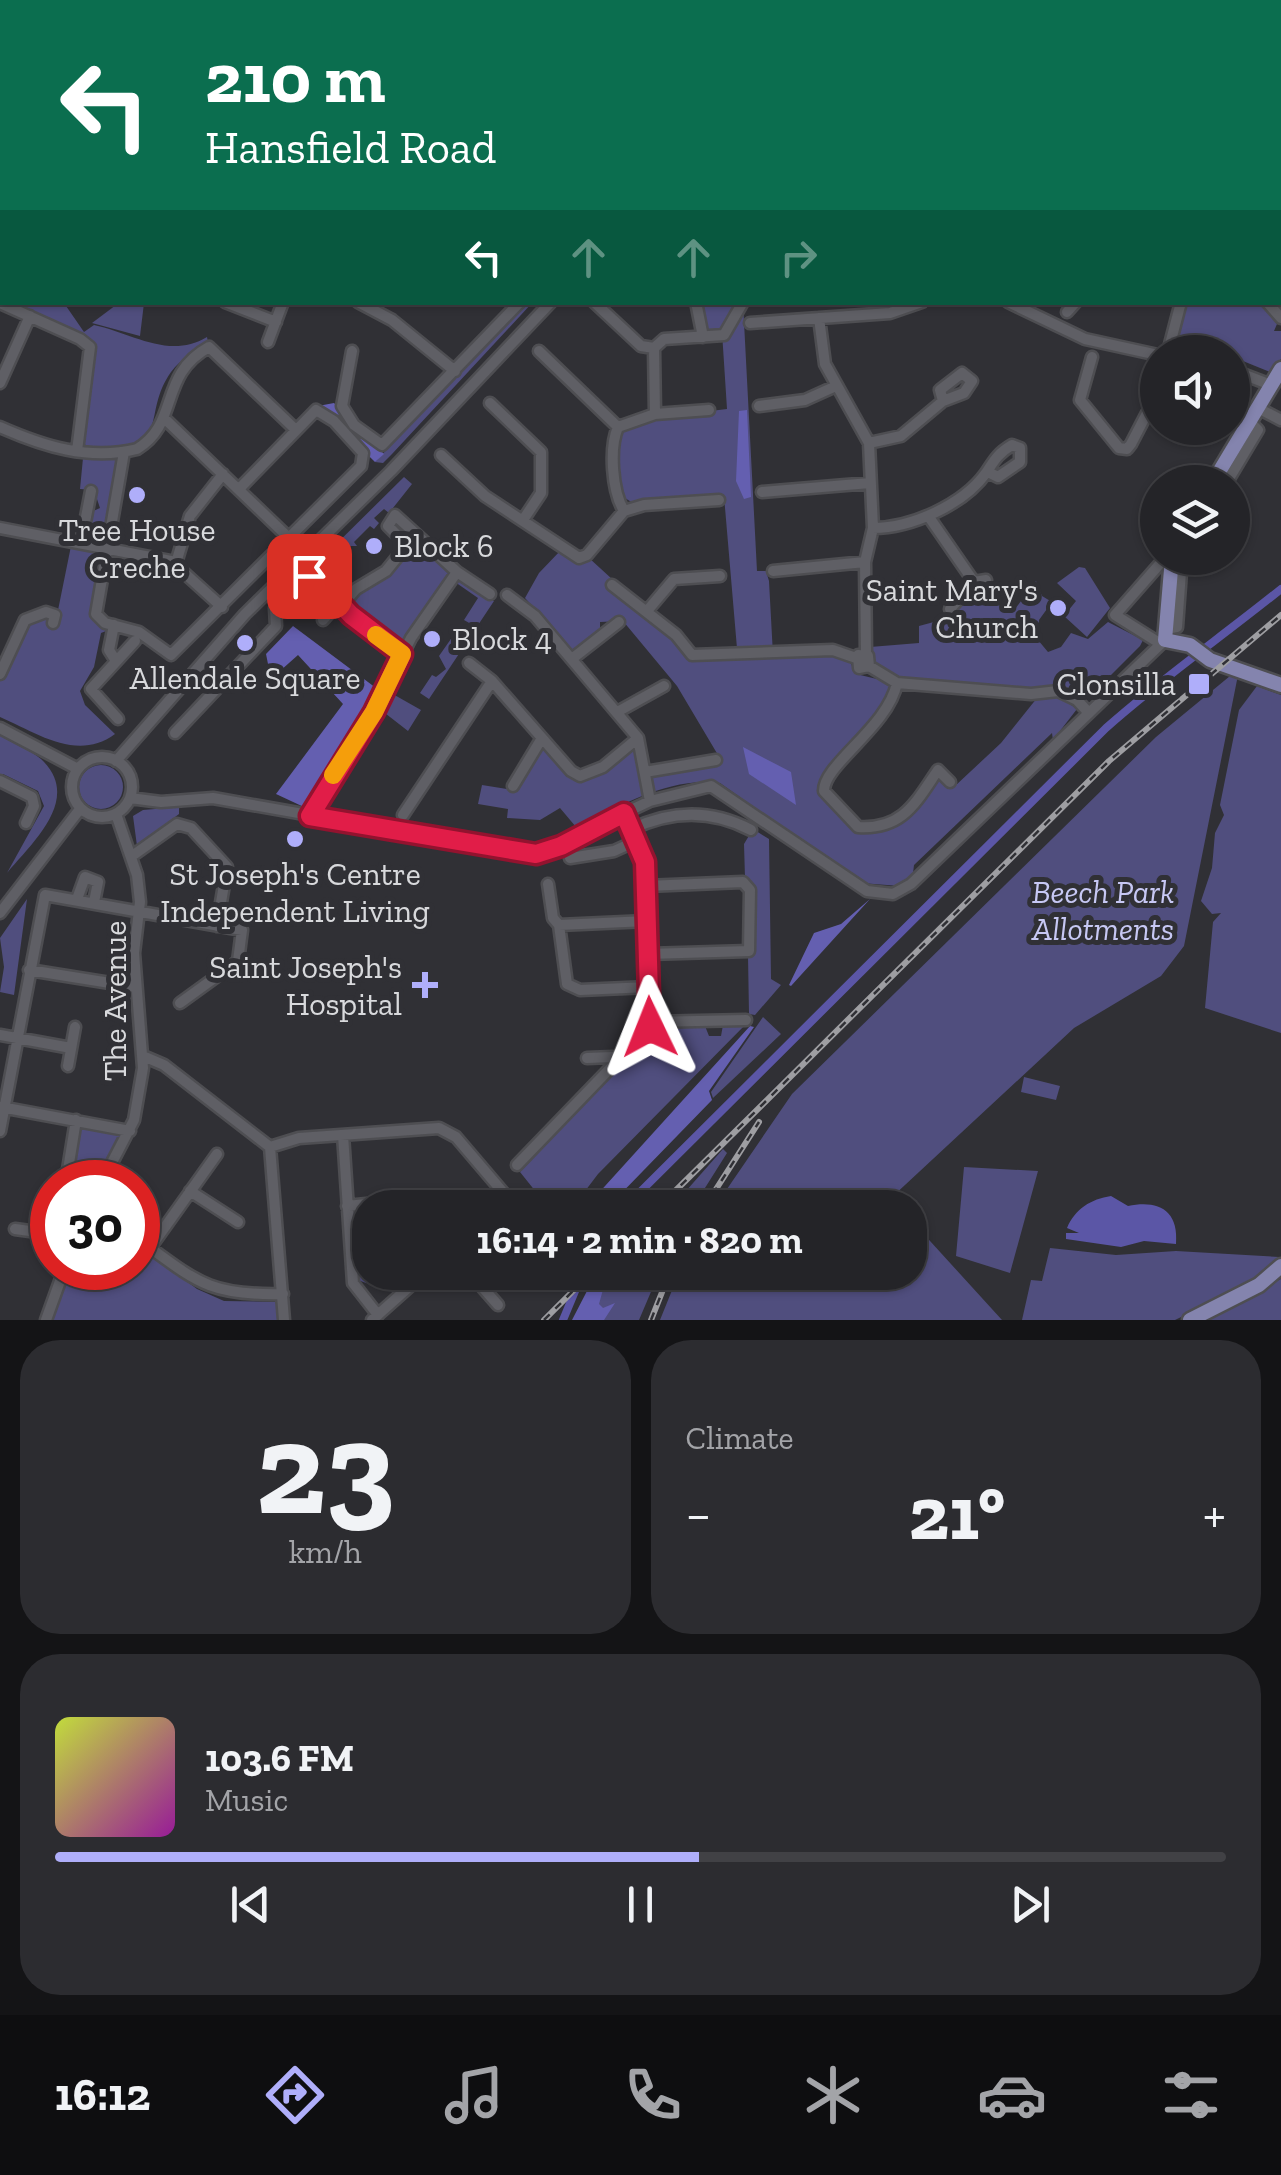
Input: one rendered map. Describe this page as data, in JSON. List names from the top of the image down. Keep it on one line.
{"streets":{"street":["The Avenue"]},"parks":["Beech Park Allotments"],"places":{"other":["Tree House Creche","Block 6","Saint Mary's Church","Block 4","Allendale Square","St Joseph's Centre Independent Living"],"transit":["Clonsilla"],"health":["Saint Joseph's Hospital"]},"page":{"turn":["210 m","Hansfield Road"],"limit":"30","trip":"16:14 · 2 min · 820 m","tile":[["23","km/h"],"Climate"],"heat":["−","21°","+"],"song":["103.6 FM","Music"],"tabs":"16:12"}}
